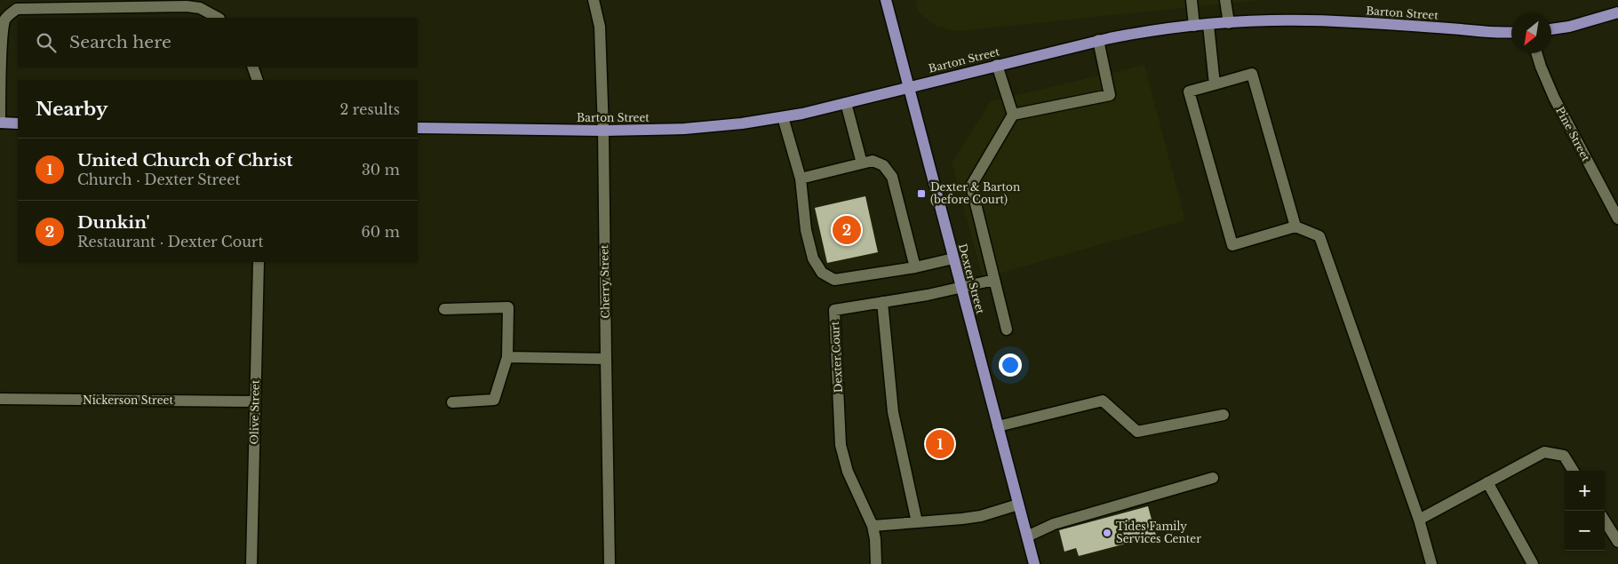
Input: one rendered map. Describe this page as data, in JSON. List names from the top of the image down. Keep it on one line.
{"streets":{"main road":["Barton Street","Dexter Street"],"street":["Pine Street","Cherry Street","Dexter Court","Nickerson Street","Olive Street"]},"crossings":[["Barton Street","Dexter Street"],["Barton Street","Cherry Street"],["Dexter Street","Dexter Court"],["Nickerson Street","Olive Street"]],"places":{"transit":["Dexter & Barton (before Court)"],"other":["Tides Family Services Center"]},"north":"bottom left","page":{"search":"Search here","heading":["Nearby","2 results"],"list":[{"mark":"1","name":"United Church of Christ","note":"Church · Dexter Street","value":"30 m"},{"mark":"2","name":"Dunkin'","note":"Restaurant · Dexter Court","value":"60 m"}],"pins":["2","1"],"map_buttons":["+","−"]}}
